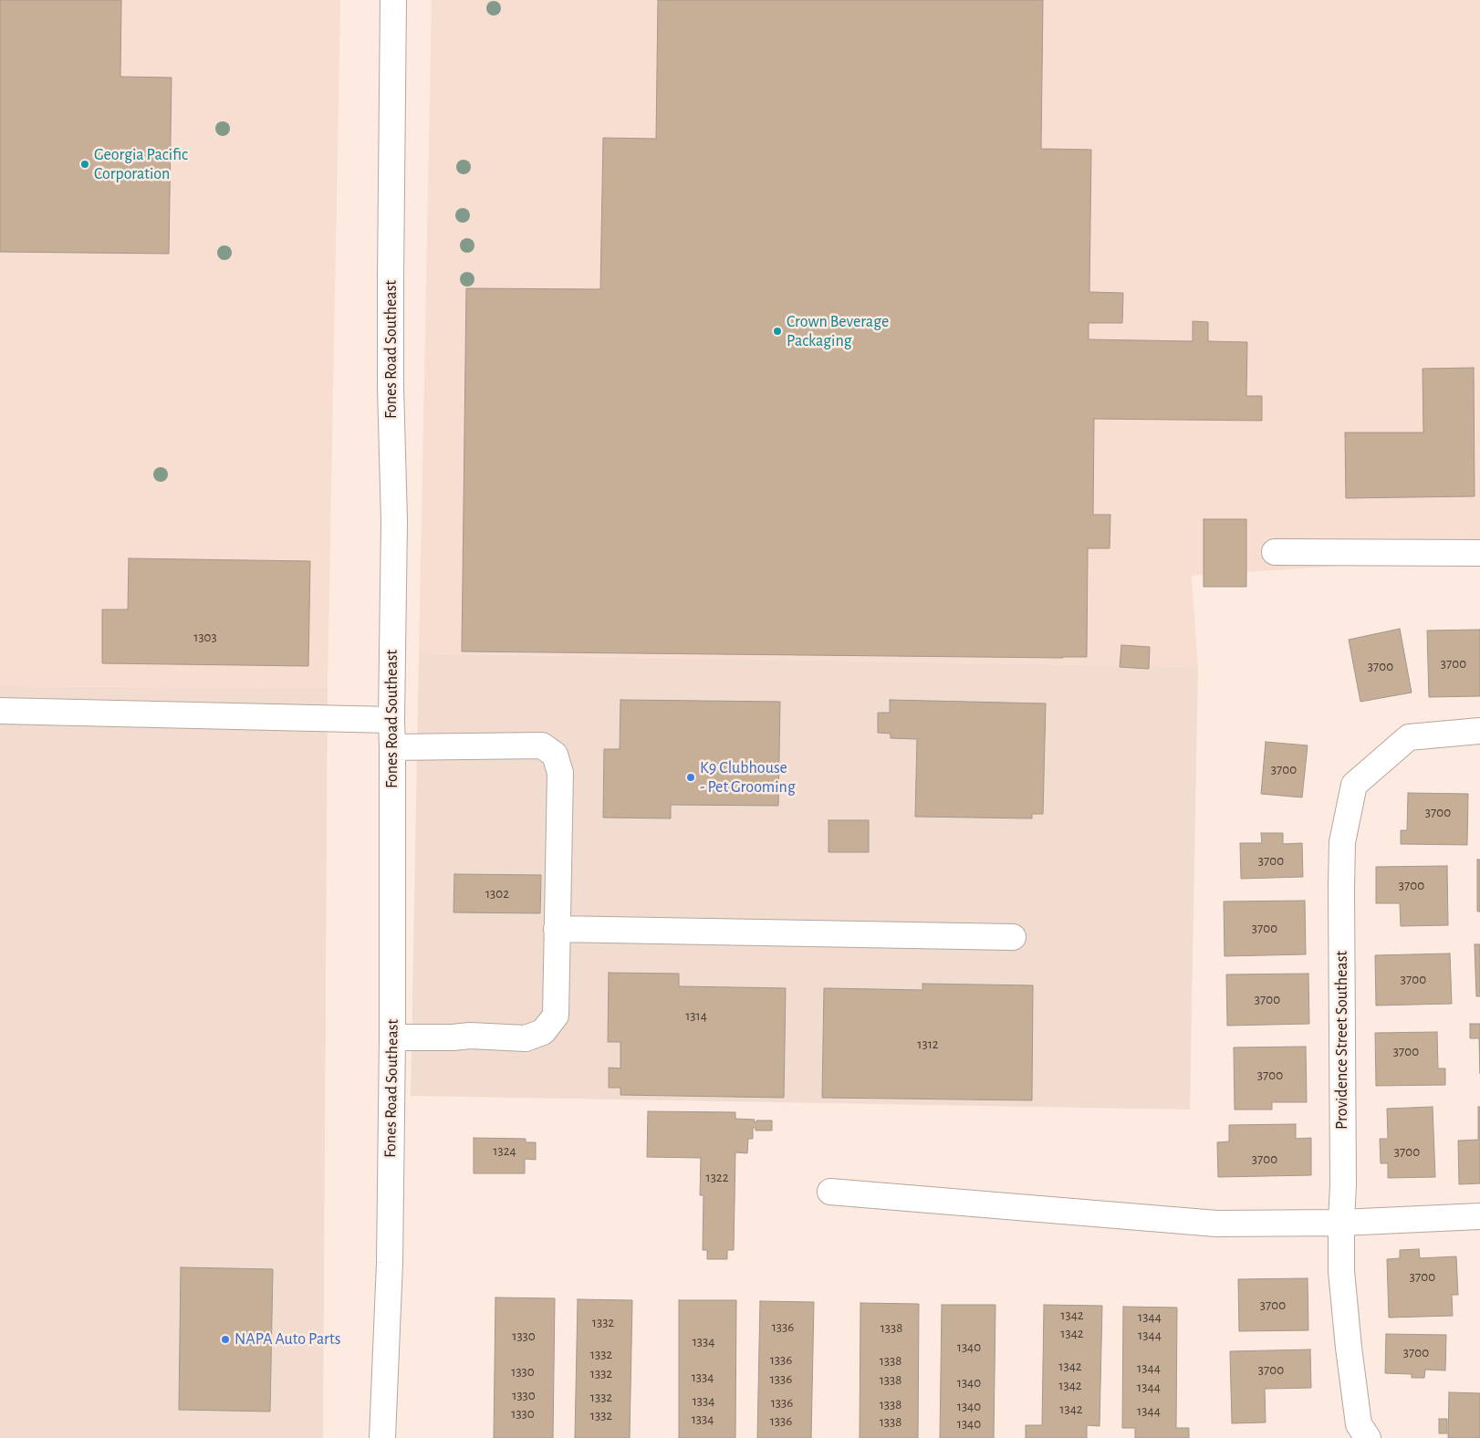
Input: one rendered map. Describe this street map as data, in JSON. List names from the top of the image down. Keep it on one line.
{"streets":{"street":["Fones Road Southeast","Providence Street Southeast"]},"places":["Georgia Pacific Corporation","Crown Beverage Packaging","K9 Clubhouse - Pet Grooming","NAPA Auto Parts"],"house_numbers":["1303","3700","3700","3700","3700","3700","3700","1302","3700","3700","3700","1314","1312","3700","3700","1324","3700","3700","1322","3700","3700","1342","1344","1332","1336","1338","1342","1344","1330","1334","1340","3700","1332","1336","1338","1342","1344","3700","1330","1332","1334","1336","1338","1340","1342","1344","1330","1332","1334","1336","1338","1340","1342","1344","1330","1332","1334","1336","1338","1340"]}
